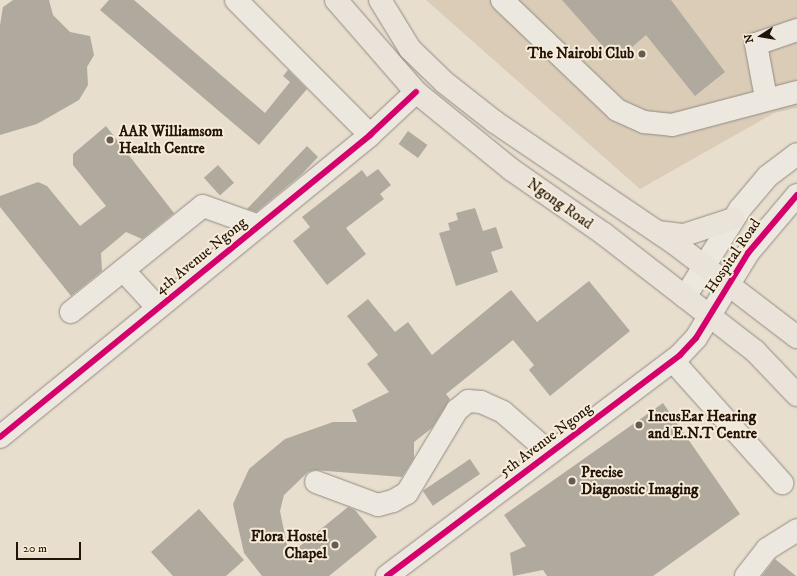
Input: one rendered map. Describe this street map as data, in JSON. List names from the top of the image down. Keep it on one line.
{"streets":{"main road":["Ngong Road"],"street":["4th Avenue Ngong","Hospital Road","5th Avenue Ngong"]},"crossings":[["Ngong Road","4th Avenue Ngong"],["Ngong Road","Hospital Road"],["Ngong Road","5th Avenue Ngong"],["Hospital Road","5th Avenue Ngong"]],"places":["The Nairobi Club","AAR Williamsom Health Centre","IncusEar Hearing and E.N.T Centre","Precise Diagnostic Imaging","Flora Hostel Chapel"],"scale_bar":"20 m","north":"left"}
